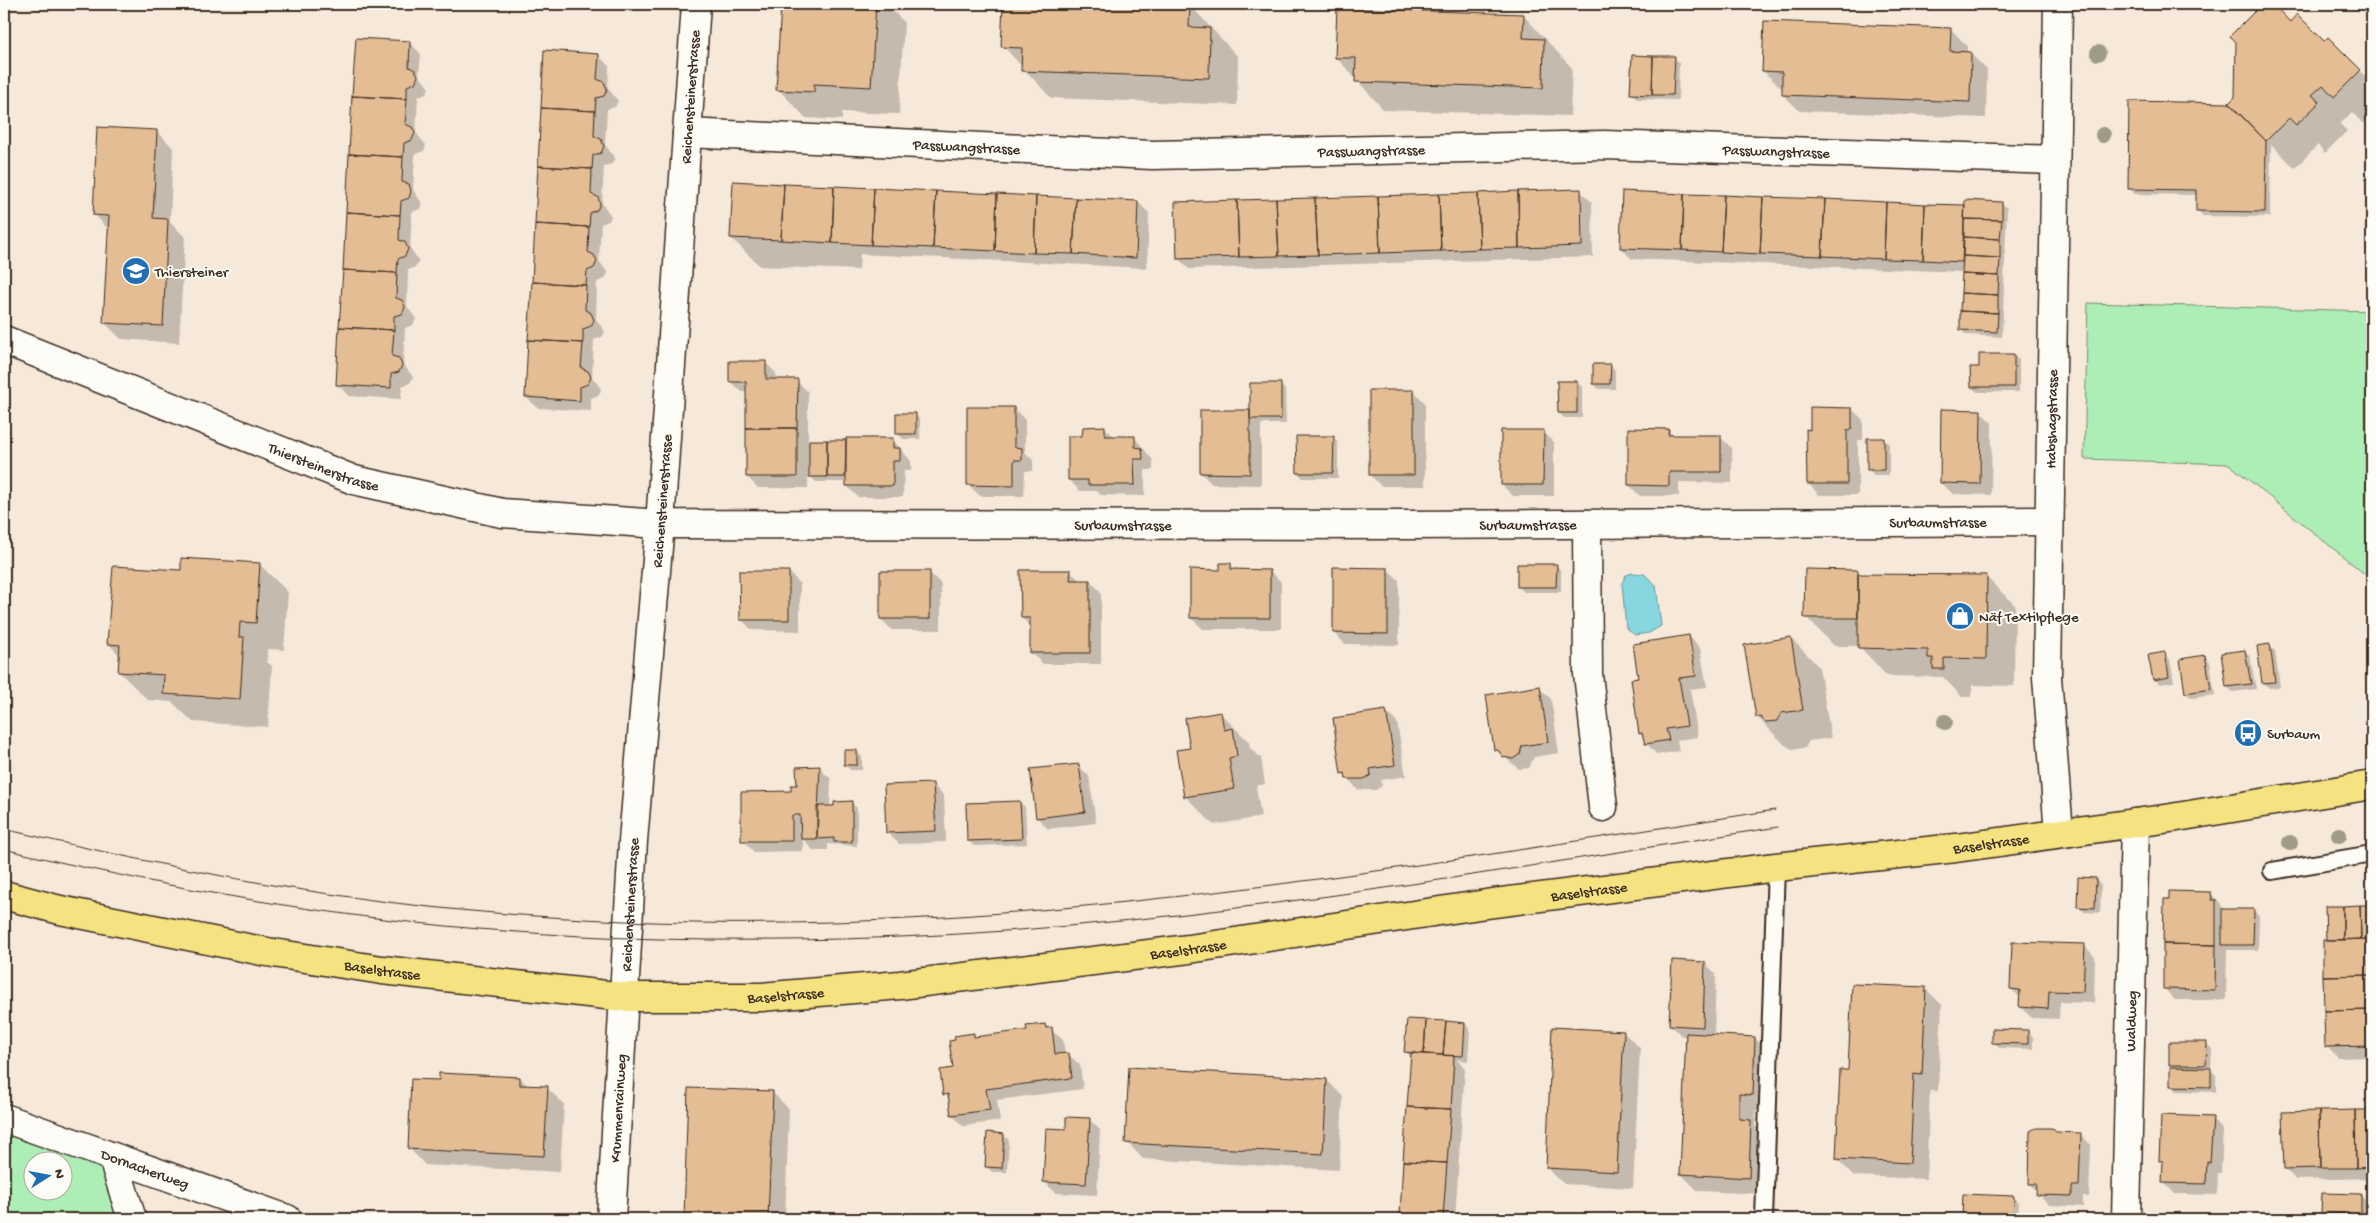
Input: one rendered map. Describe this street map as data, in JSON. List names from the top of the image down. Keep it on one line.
{"streets":{"main road":["Baselstrasse"],"street":["Reichensteinerstrasse","Passwangstrasse","Habshagstrasse","Thiersteinerstrasse","Surbaumstrasse","Waldweg","Krummenrainweg","Dornacherweg"]},"crossings":[["Reichensteinerstrasse","Passwangstrasse"],["Reichensteinerstrasse","Thiersteinerstrasse"],["Reichensteinerstrasse","Surbaumstrasse"],["Reichensteinerstrasse","Baselstrasse"],["Reichensteinerstrasse","Krummenrainweg"],["Passwangstrasse","Habshagstrasse"],["Habshagstrasse","Surbaumstrasse"],["Habshagstrasse","Baselstrasse"],["Thiersteinerstrasse","Surbaumstrasse"],["Baselstrasse","Waldweg"],["Baselstrasse","Krummenrainweg"]],"places":{"school or university":["Thiersteiner"],"shop":["Näf Textilpflege"],"bus stop":["Surbaum"]},"north":"right"}
